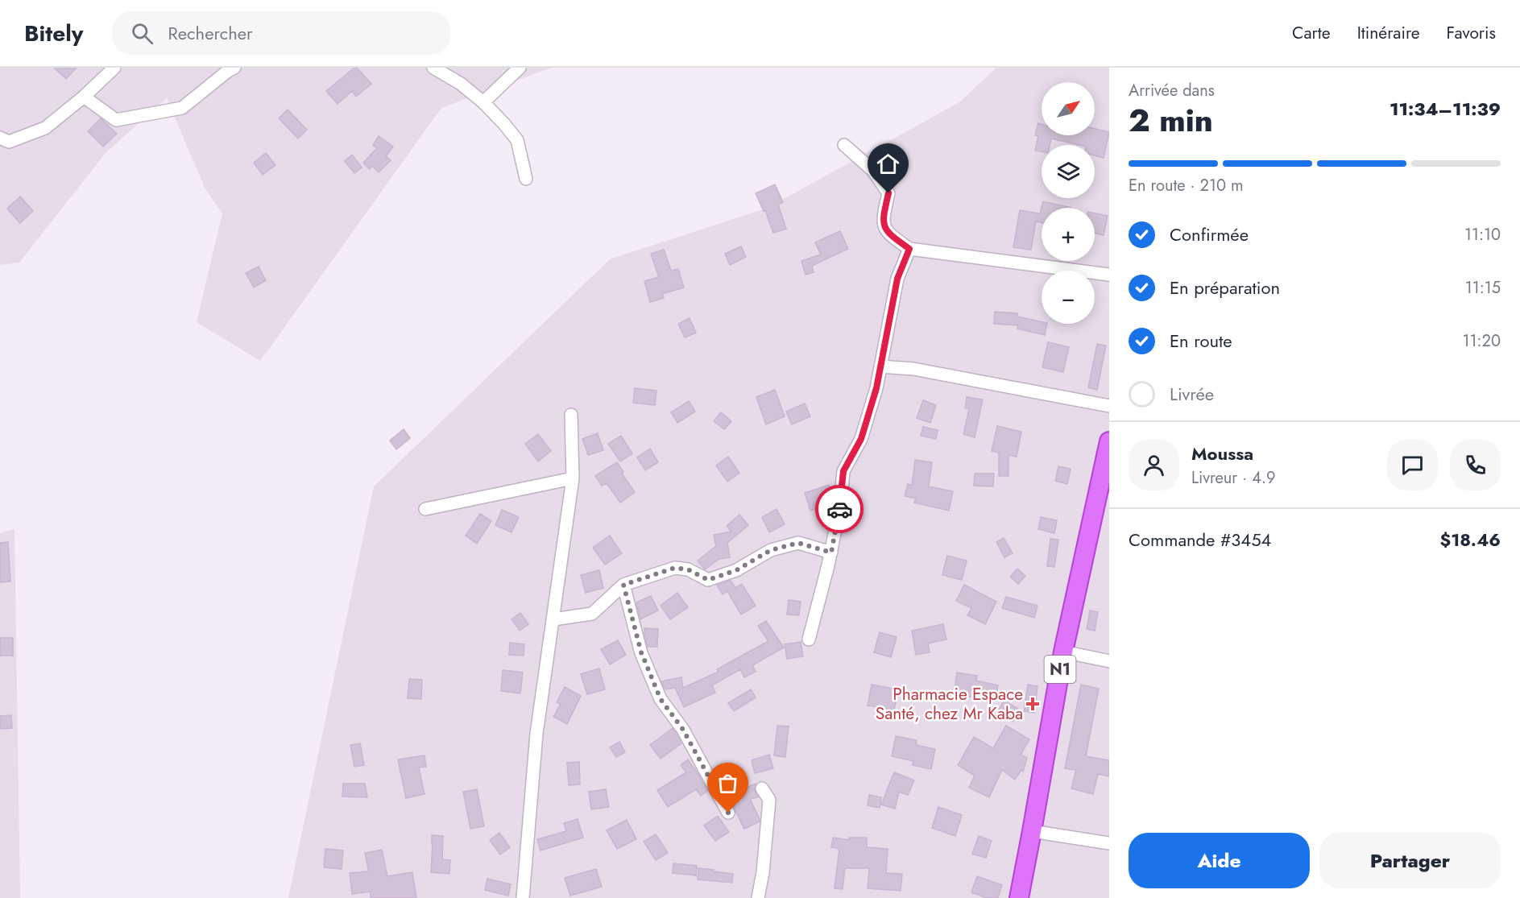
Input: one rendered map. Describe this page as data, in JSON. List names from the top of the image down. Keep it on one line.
{"streets":{"highway":["N1"]},"places":{"health":["Pharmacie Espace Santé, chez Mr Kaba"]},"north":"top right","page":{"header":"Bitely","search":"Rechercher","nav":["Carte","Itinéraire","Favoris"],"heading":["2 min","Arrivée dans","11:34–11:39"],"panel":["Moussa","Livreur · 4.9","Commande #3454","$18.46"],"map_buttons":["+","−"],"bar":"En route · 210 m","list":[["Confirmée","11:10"],["En préparation","11:15"],["En route","11:20"],"Livrée"],"buttons":["Aide","Partager"]}}
